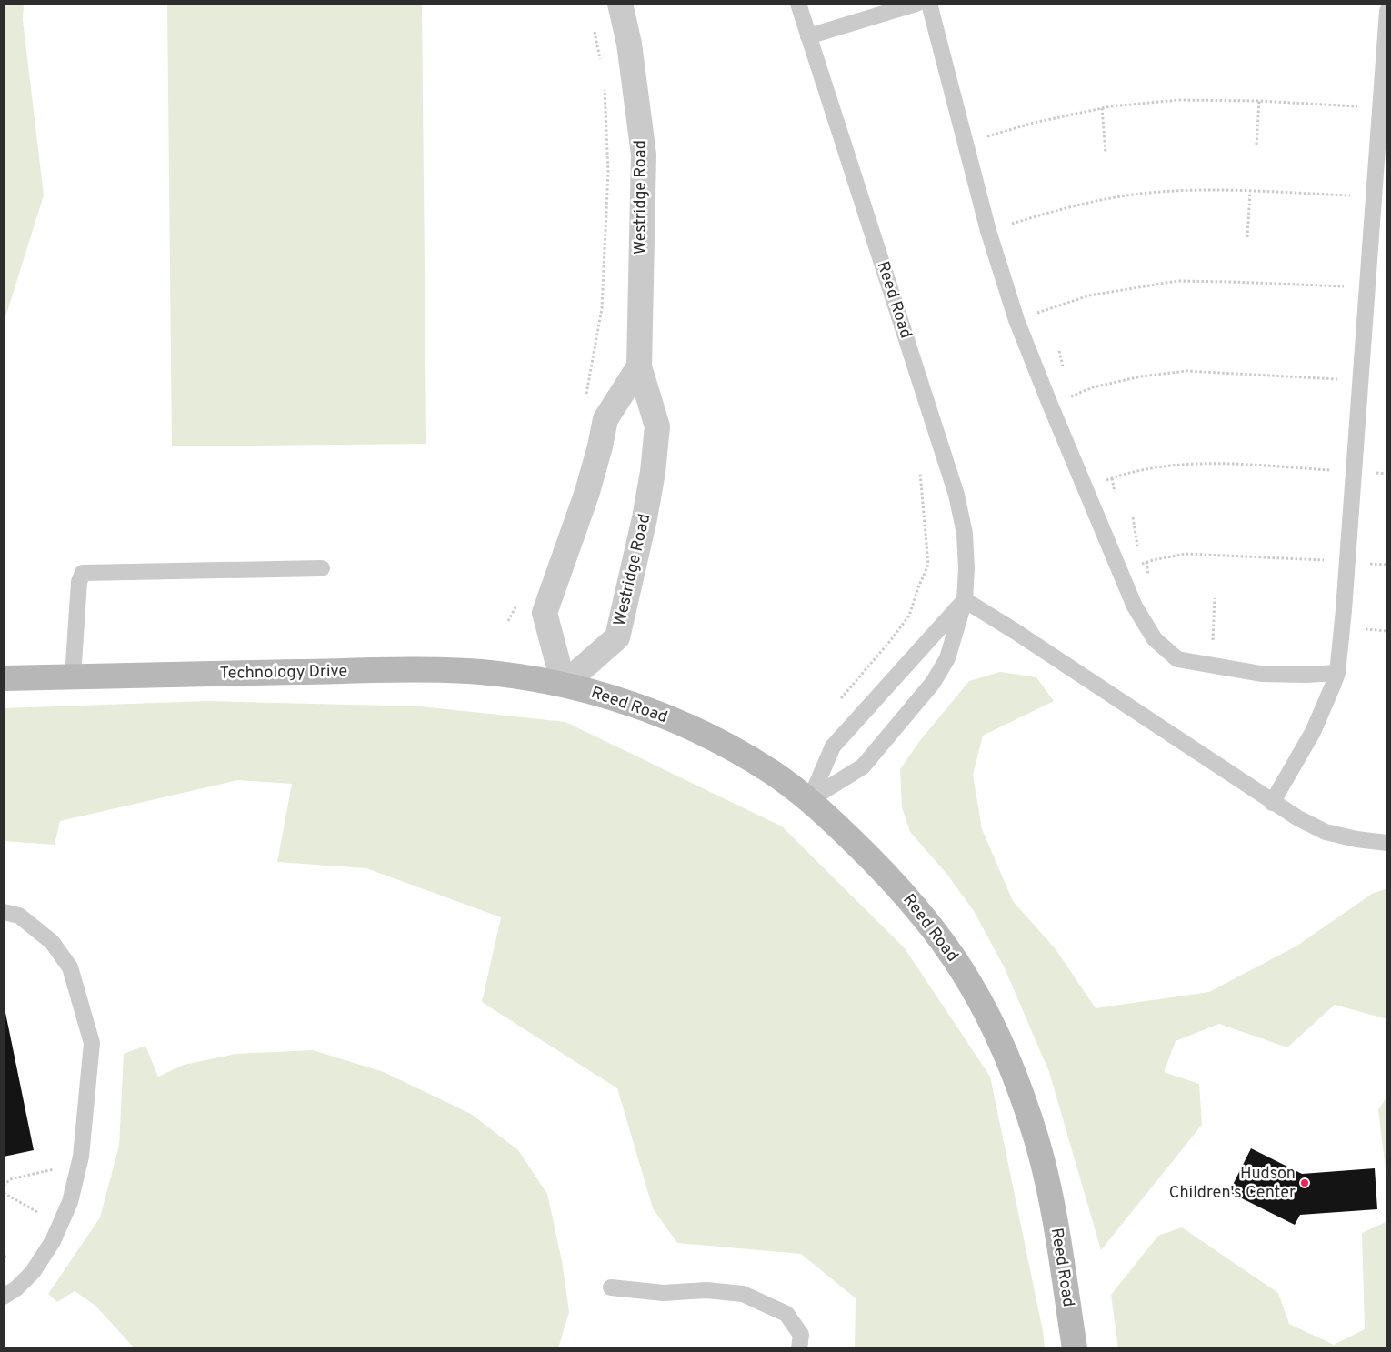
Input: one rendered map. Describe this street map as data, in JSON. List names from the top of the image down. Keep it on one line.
{"streets":{"street":["Westridge Road","Reed Road","Technology Drive"]},"crossings":[["Westridge Road","Reed Road"],["Westridge Road","Technology Drive"],["Reed Road","Technology Drive"]],"places":["Hudson Children's Center"]}
